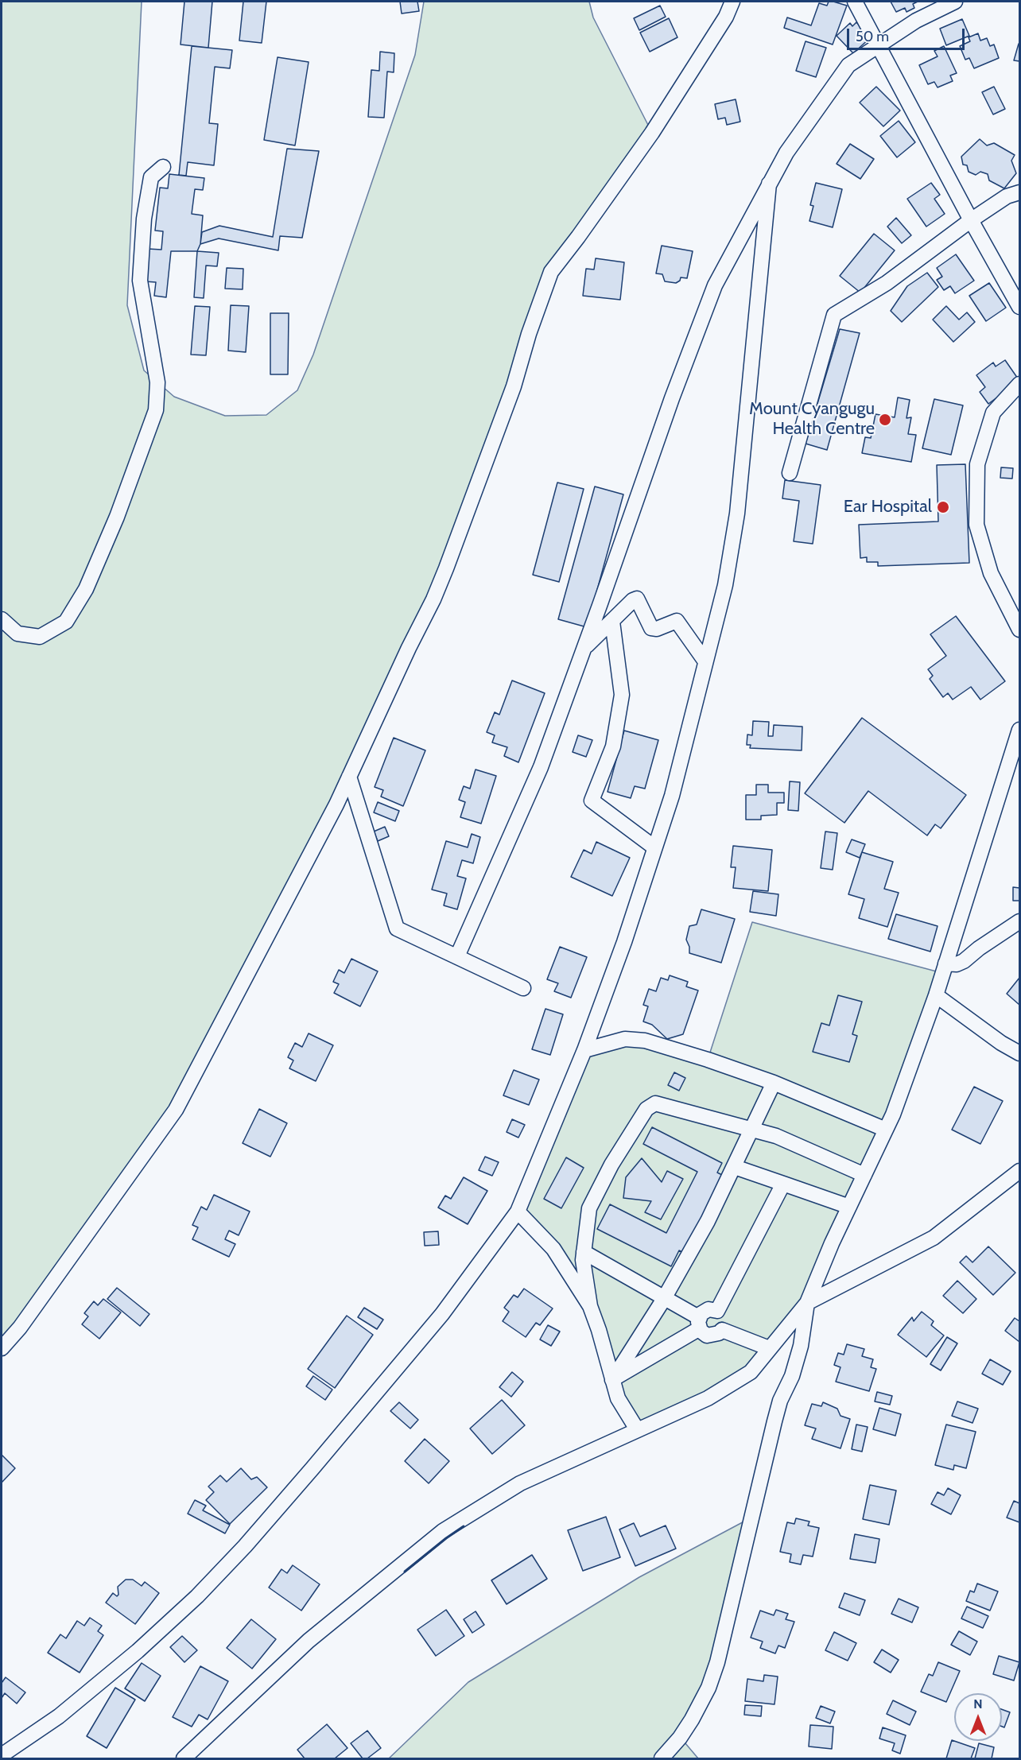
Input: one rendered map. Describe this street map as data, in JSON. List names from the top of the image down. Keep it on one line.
{"places":["Mount Cyangugu Health Centre","Ear Hospital"],"scale_bar":"50 m","north":"top"}
